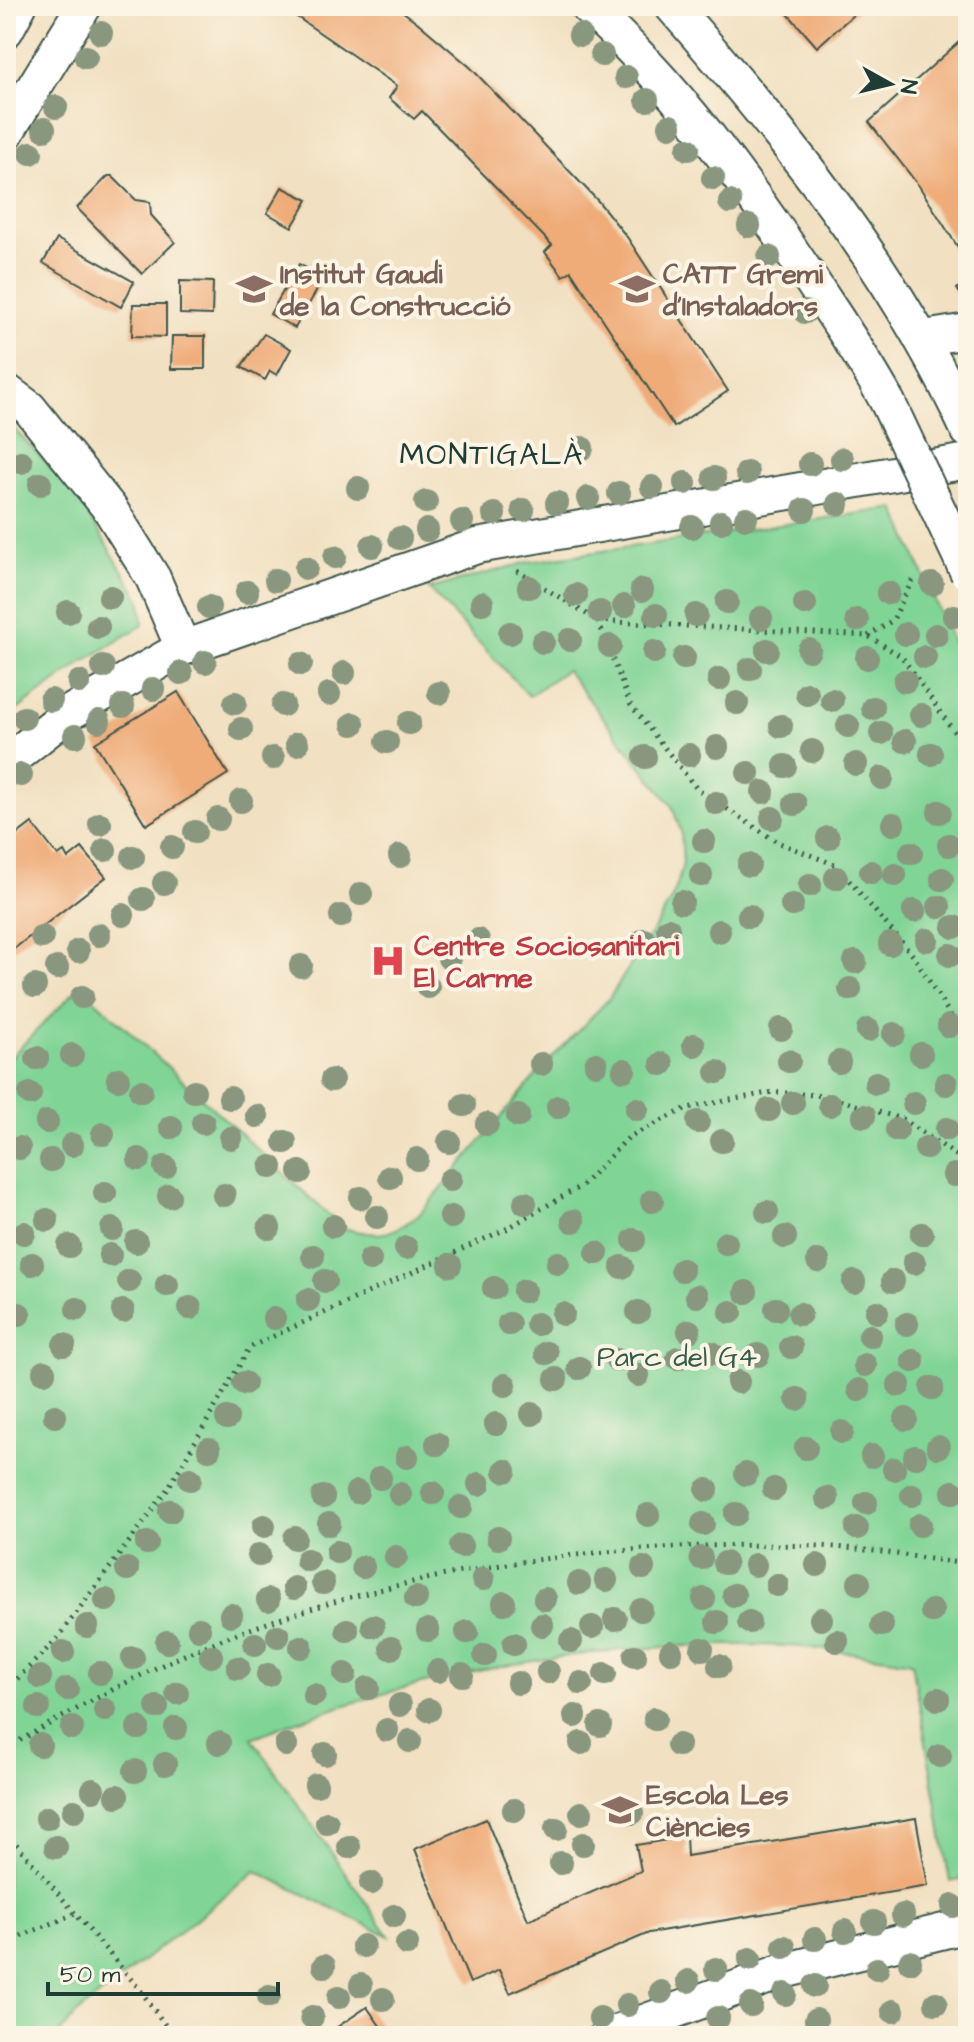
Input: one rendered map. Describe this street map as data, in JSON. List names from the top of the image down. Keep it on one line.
{"districts":["MONTIGALÀ"],"parks":["Parc del G4"],"places":{"school or university":["Institut Gaudi de la Construcció","CATT Gremi d'Instaladors","Escola Les Ciències"],"hospital":["Centre Sociosanitari El Carme"]},"scale_bar":"50 m","north":"right"}
